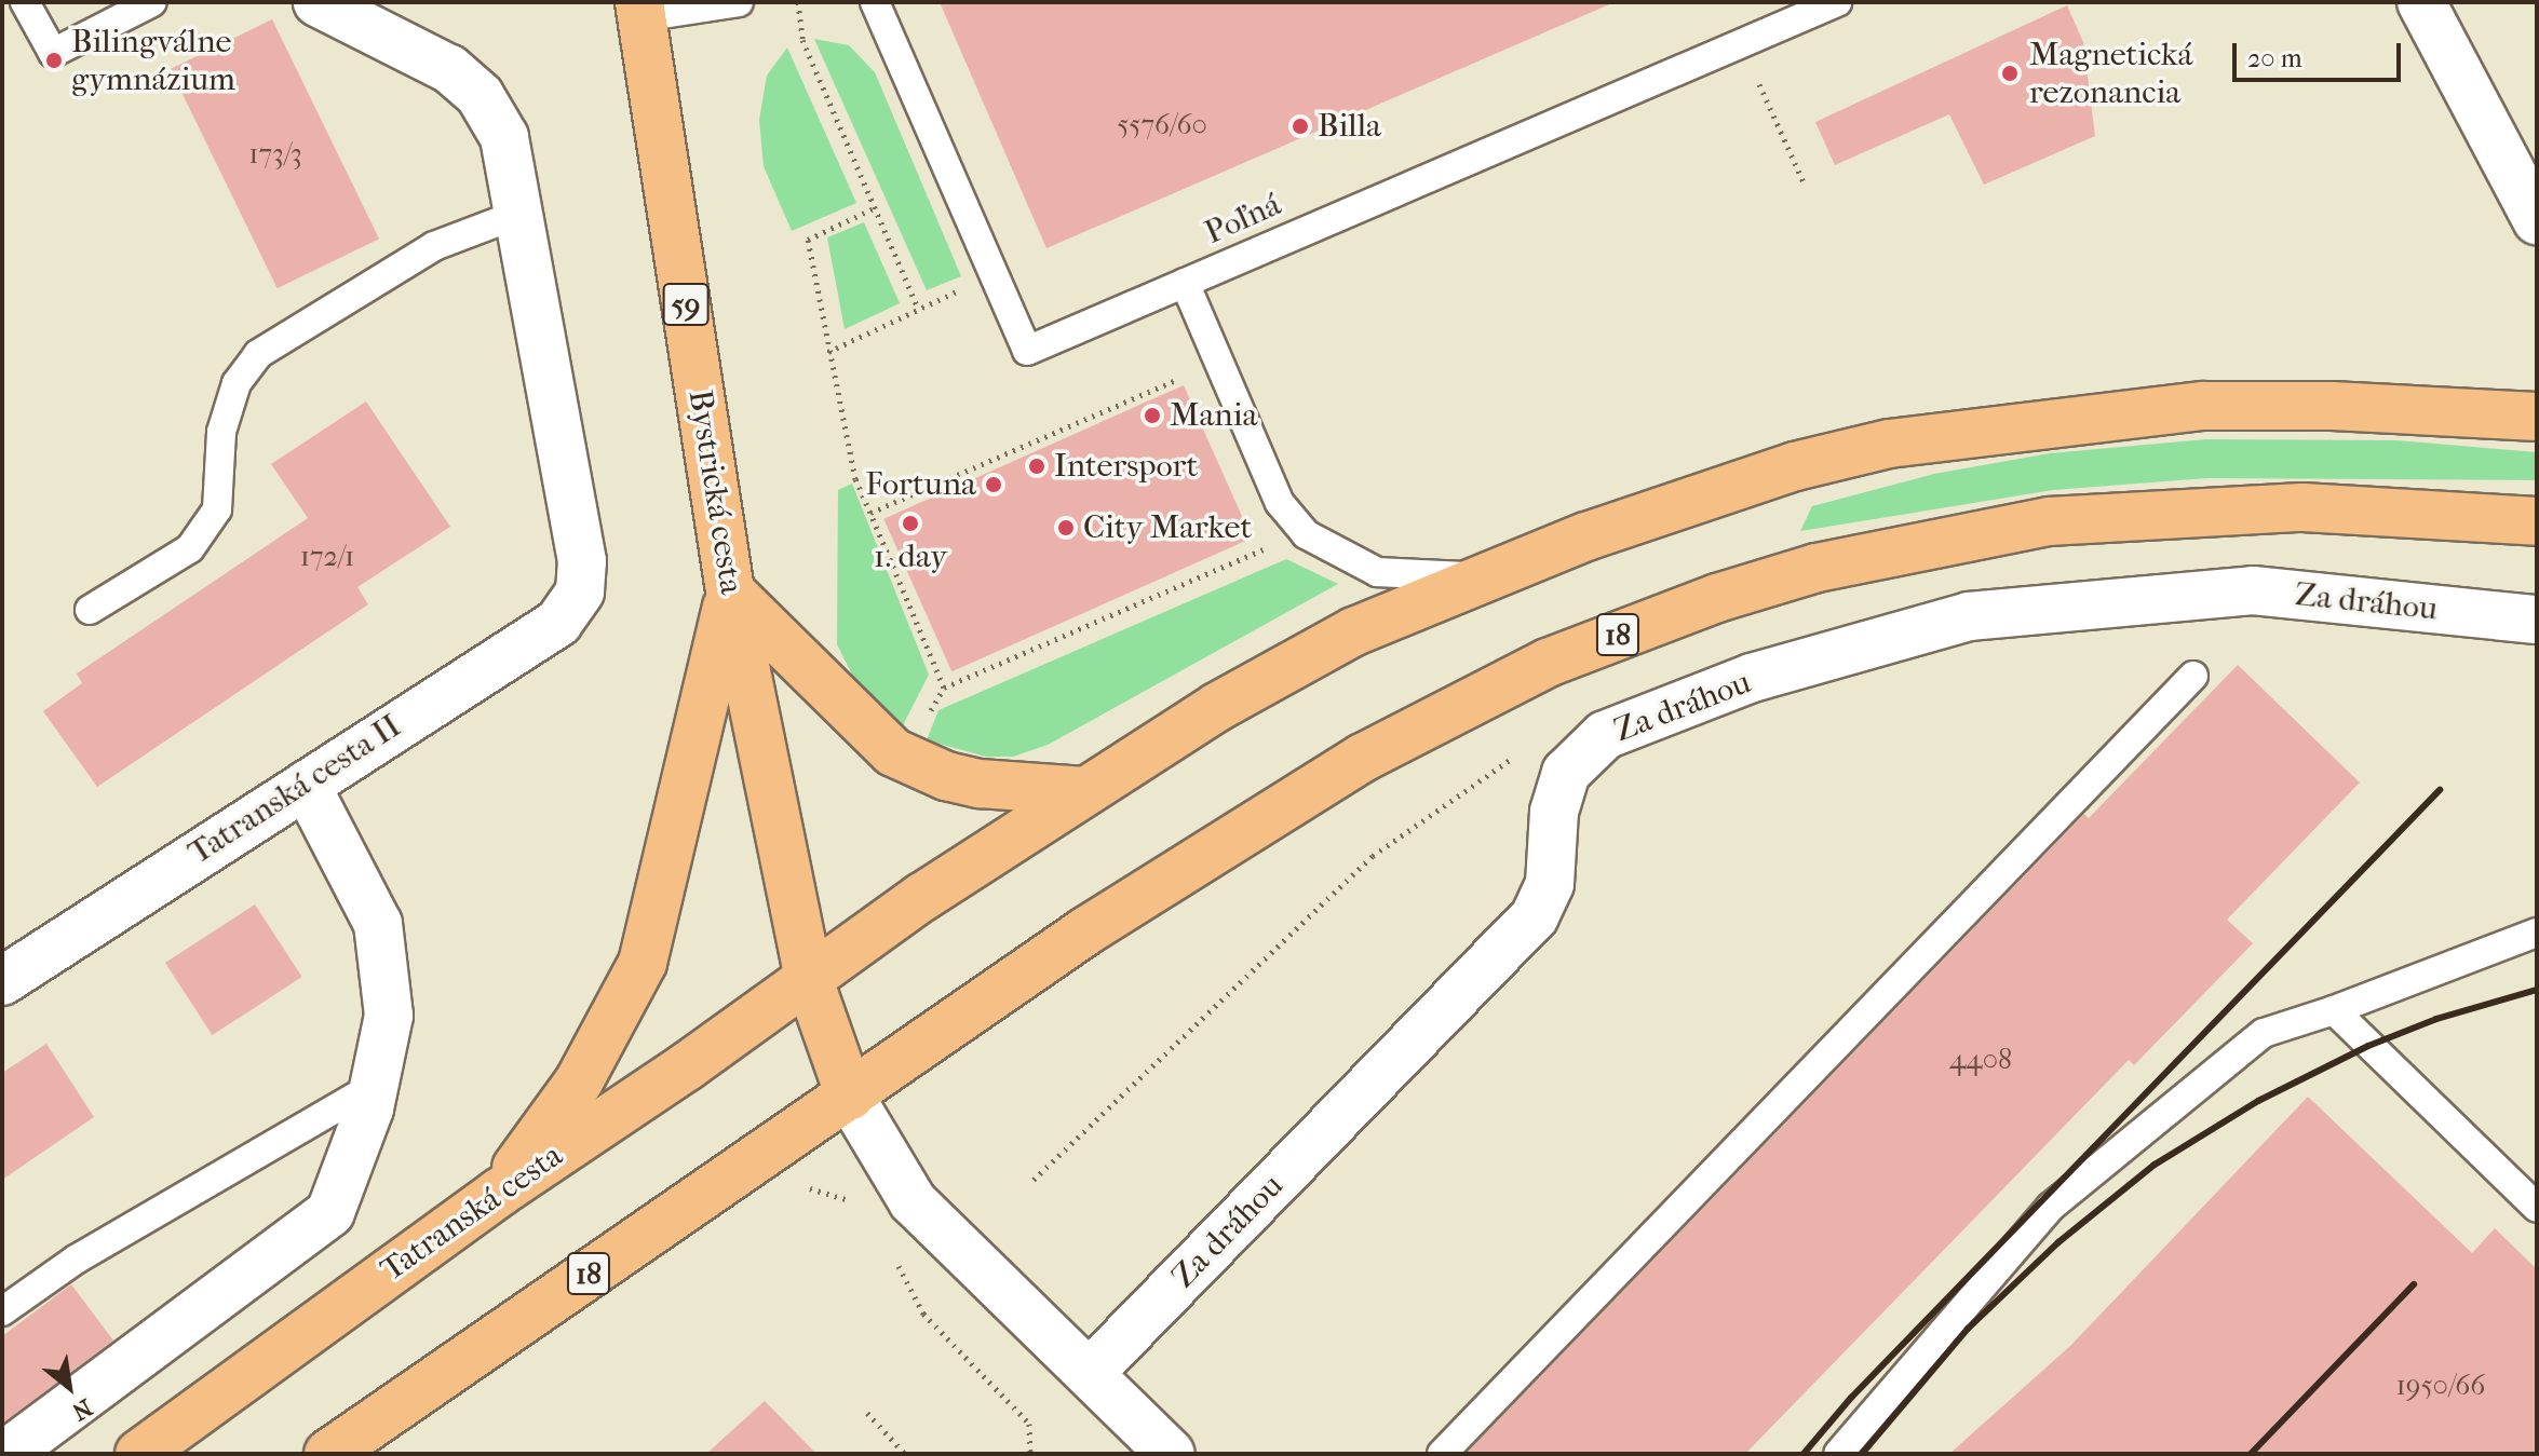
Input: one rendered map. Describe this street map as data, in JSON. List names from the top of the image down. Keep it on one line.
{"streets":{"main road":["59","Bystrická cesta","18","Tatranská cesta"],"street":["Za dráhou","Tatranská cesta II"],"lane":["Poľná"]},"crossings":[["Bystrická cesta","18"],["Bystrická cesta","Tatranská cesta"]],"places":["Bilingválne gymnázium","Magnetická rezonancia","Billa","Mania","Intersport","Fortuna","1. day","City Market"],"house_numbers":["5576/60","173/3","172/1","4408","1950/66"],"scale_bar":"20 m","north":"bottom right"}
